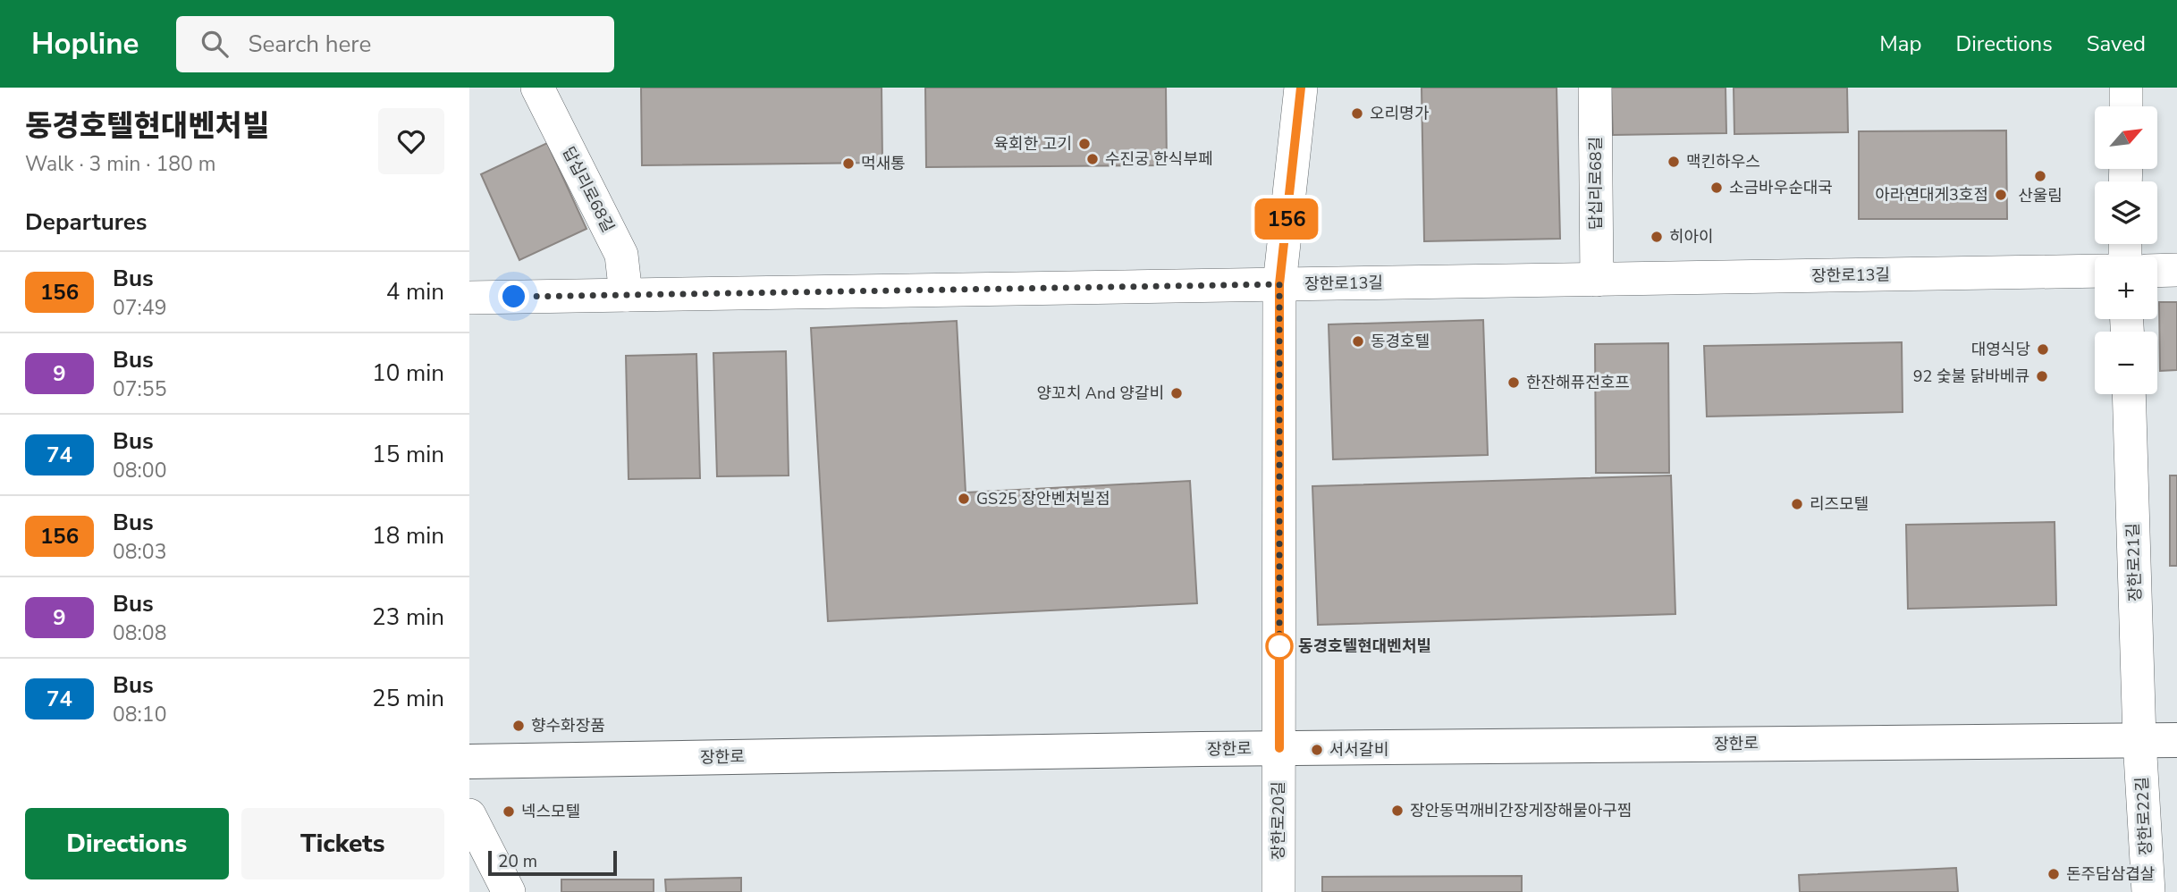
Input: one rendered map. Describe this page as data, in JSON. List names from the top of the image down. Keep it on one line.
{"streets":{"street":["답십리로68길","장한로13길","장한로21길","장한로","장한로22길","장한로20길"]},"crossings":[["답십리로68길","장한로13길"],["장한로13길","장한로20길"],["장한로21길","장한로"],["장한로21길","장한로22길"],["장한로","장한로22길"],["장한로","장한로20길"]],"places":["오리명가","육회한 고기","수진궁 한식부페","맥킨하우스","먹새통","산울림","소금바우순대국","아라연대게3호점","히아이","동경호텔","대영식당","92 숯불 닭바베큐","한잔해퓨전호프","양꼬치 And 양갈비","GS25 장안벤처빌점","리즈모텔","동경호텔현대벤처빌","향수화장품","서서갈비","장안동먹깨비간장게장해물아구찜","넥스모텔","돈주담삼겹살"],"lines":["bus line 156"],"scale_bar":"20 m","north":"top right","page":{"header":"Hopline","search":"Search here","nav":["Map","Directions","Saved"],"heading":[["동경호텔현대벤처빌","Walk · 3 min · 180 m"],"Departures"],"on_map":"156","map_buttons":["+","−"],"list":[{"mark":"156","name":"Bus","note":"07:49","value":"4 min"},{"mark":"9","name":"Bus","note":"07:55","value":"10 min"},{"mark":"74","name":"Bus","note":"08:00","value":"15 min"},{"mark":"156","name":"Bus","note":"08:03","value":"18 min"},{"mark":"9","name":"Bus","note":"08:08","value":"23 min"},{"mark":"74","name":"Bus","note":"08:10","value":"25 min"}],"buttons":["Directions","Tickets"],"scale":"20 m"}}
